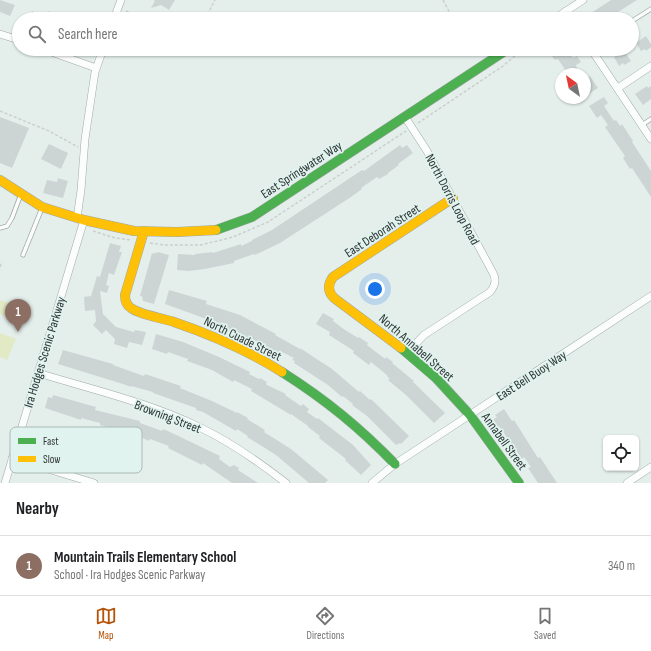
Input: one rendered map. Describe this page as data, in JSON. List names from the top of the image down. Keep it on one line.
{"streets":{"street":["East Springwater Way","North Dorris Loop Road","East Deborah Street","North Cuade Street","North Annabell Street","Ira Hodges Scenic Parkway","East Bell Buoy Way","Browning Street","Annabell Street"]},"crossings":[["East Springwater Way","North Dorris Loop Road"],["East Springwater Way","North Cuade Street"],["East Springwater Way","Ira Hodges Scenic Parkway"],["North Dorris Loop Road","East Deborah Street"],["North Dorris Loop Road","North Annabell Street"],["East Deborah Street","North Annabell Street"],["North Cuade Street","East Bell Buoy Way"],["North Annabell Street","East Bell Buoy Way"],["North Annabell Street","Annabell Street"],["Ira Hodges Scenic Parkway","Browning Street"],["East Bell Buoy Way","Annabell Street"]],"legend":["Fast","Slow"],"north":"top left","page":{"search":"Search here","pins":"1","heading":"Nearby","list":[{"mark":"1","name":"Mountain Trails Elementary School","note":"School · Ira Hodges Scenic Parkway","value":"340 m"}],"nav":["Map","Directions","Saved"]}}
